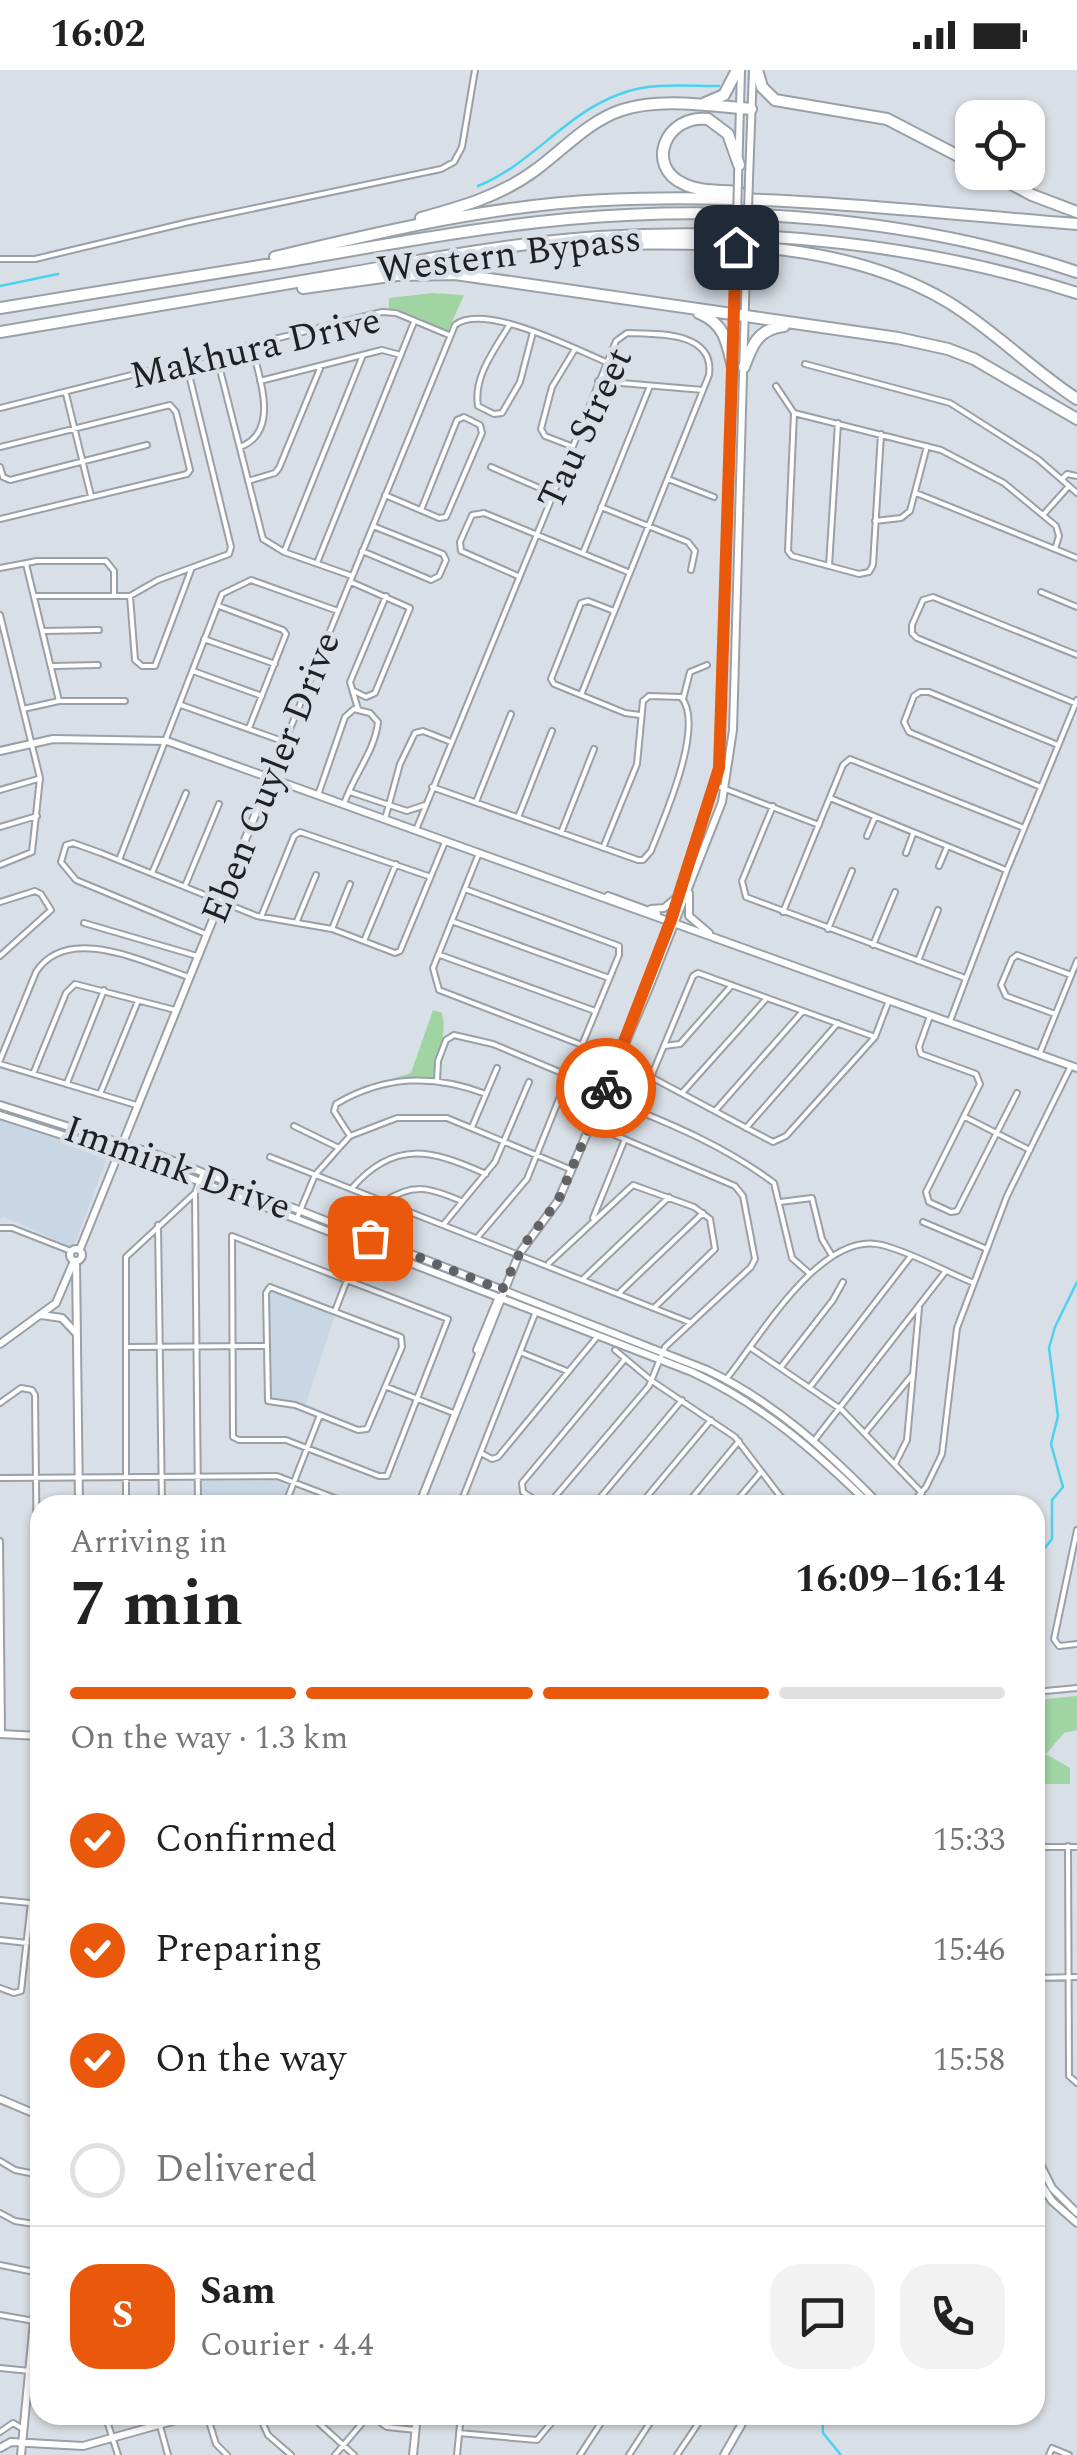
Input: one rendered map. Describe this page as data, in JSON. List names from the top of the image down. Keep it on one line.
{"streets":{"highway":["Western Bypass"],"main road":["Eben Cuyler Drive","Immink Drive"],"street":["Makhura Drive","Tau Street"]},"crossings":[["Makhura Drive","Eben Cuyler Drive"],["Eben Cuyler Drive","Immink Drive"]],"page":{"status":"16:02","heading":["7 min","Arriving in","16:09–16:14"],"panel":["Sam","Courier · 4.4"],"bar":"On the way · 1.3 km","list":[["Confirmed","15:33"],["Preparing","15:46"],["On the way","15:58"],"Delivered"],"round":"S"}}
